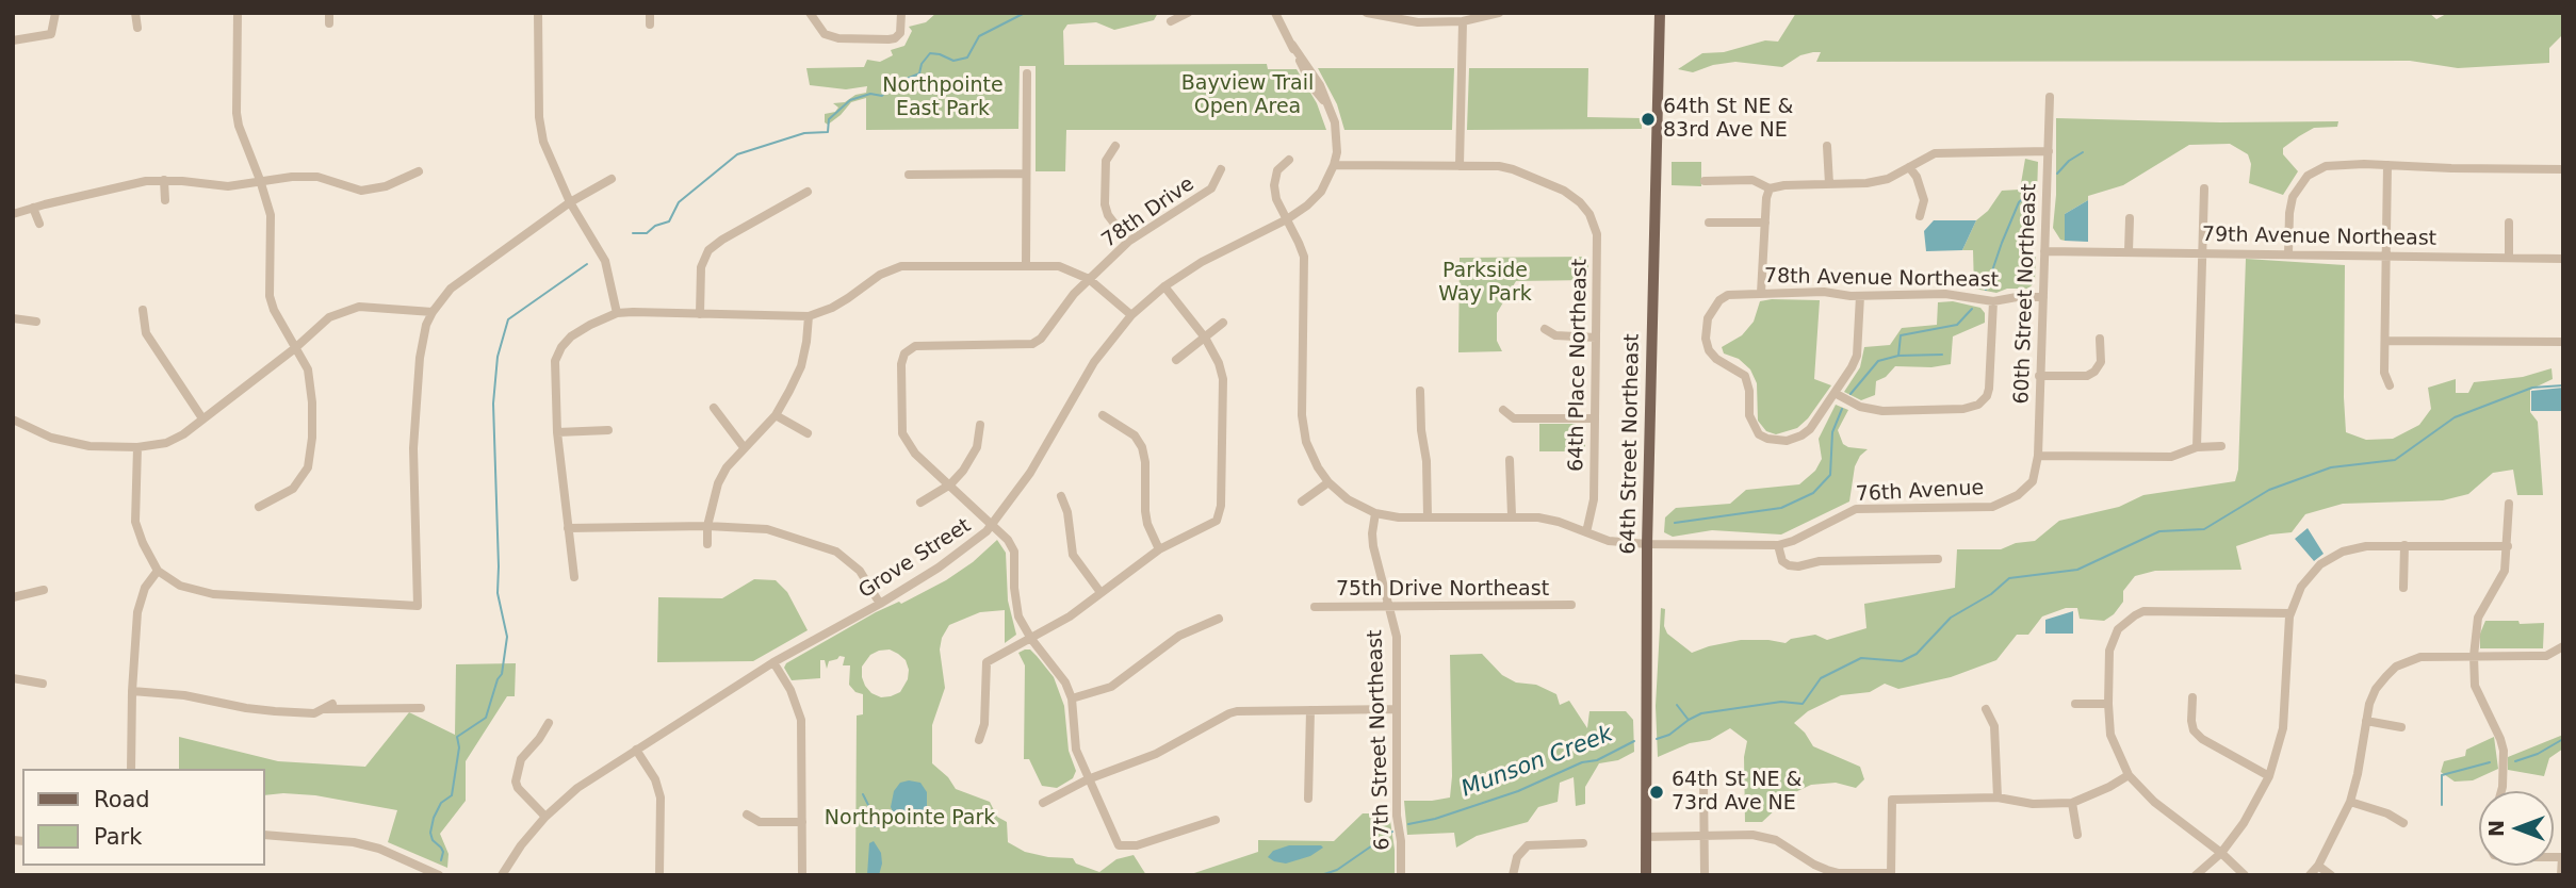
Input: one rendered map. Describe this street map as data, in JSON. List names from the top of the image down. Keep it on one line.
{"streets":{"main road":["64th Street Northeast"],"street":["78th Drive","79th Avenue Northeast","78th Avenue Northeast","60th Street Northeast","64th Place Northeast","76th Avenue","Grove Street","75th Drive Northeast","67th Street Northeast"]},"crossings":[["79th Avenue Northeast","60th Street Northeast"],["78th Avenue Northeast","60th Street Northeast"],["60th Street Northeast","76th Avenue"],["64th Place Northeast","76th Avenue"],["64th Street Northeast","76th Avenue"],["76th Avenue","67th Street Northeast"],["75th Drive Northeast","67th Street Northeast"]],"water":["Munson Creek"],"parks":["Bayview Trail Open Area","Northpointe East Park","Parkside Way Park","Northpointe Park"],"places":["64th St NE & 83rd Ave NE","64th St NE & 73rd Ave NE"],"legend":["Road","Park"],"north":"left"}
